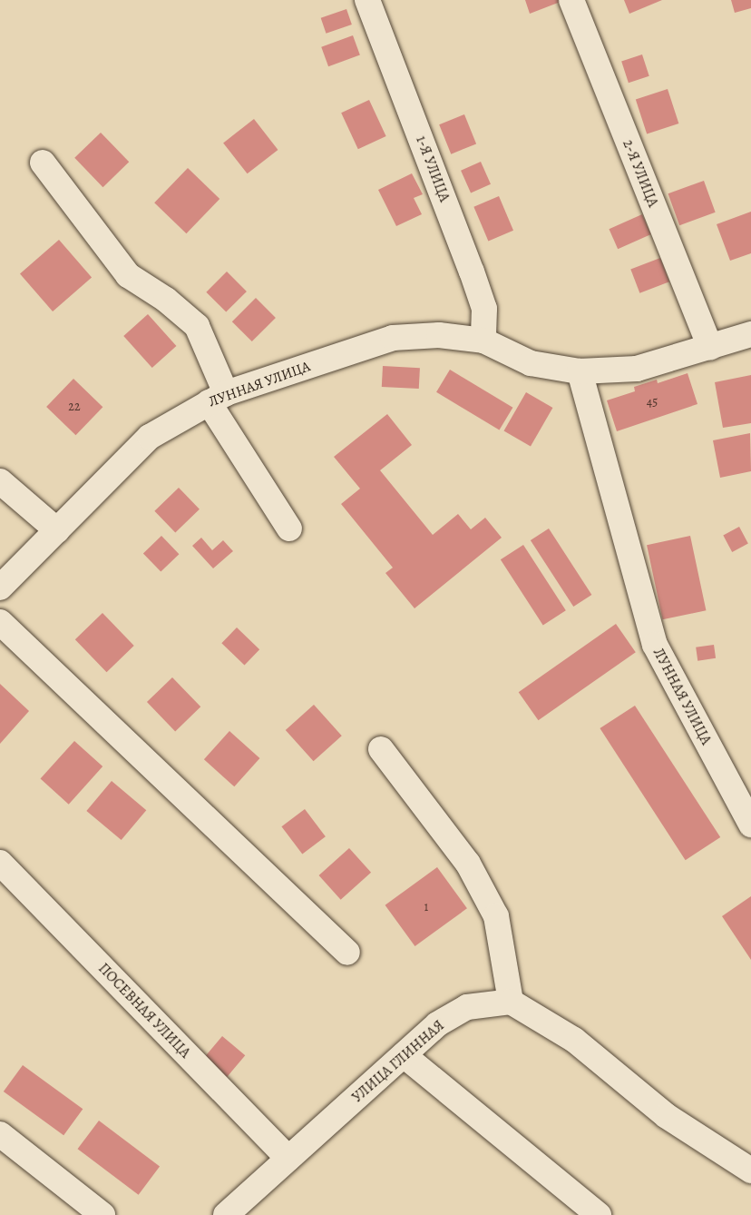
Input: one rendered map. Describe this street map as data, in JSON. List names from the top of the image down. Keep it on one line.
{"streets":{"street":["1-Я УЛИЦА","2-Я УЛИЦА","ЛУННАЯ УЛИЦА","ПОСЕВНАЯ УЛИЦА","УЛИЦА ГЛИННАЯ"]},"crossings":[["1-Я УЛИЦА","ЛУННАЯ УЛИЦА"],["2-Я УЛИЦА","ЛУННАЯ УЛИЦА"],["ПОСЕВНАЯ УЛИЦА","УЛИЦА ГЛИННАЯ"]],"house_numbers":["45","22","1"]}
